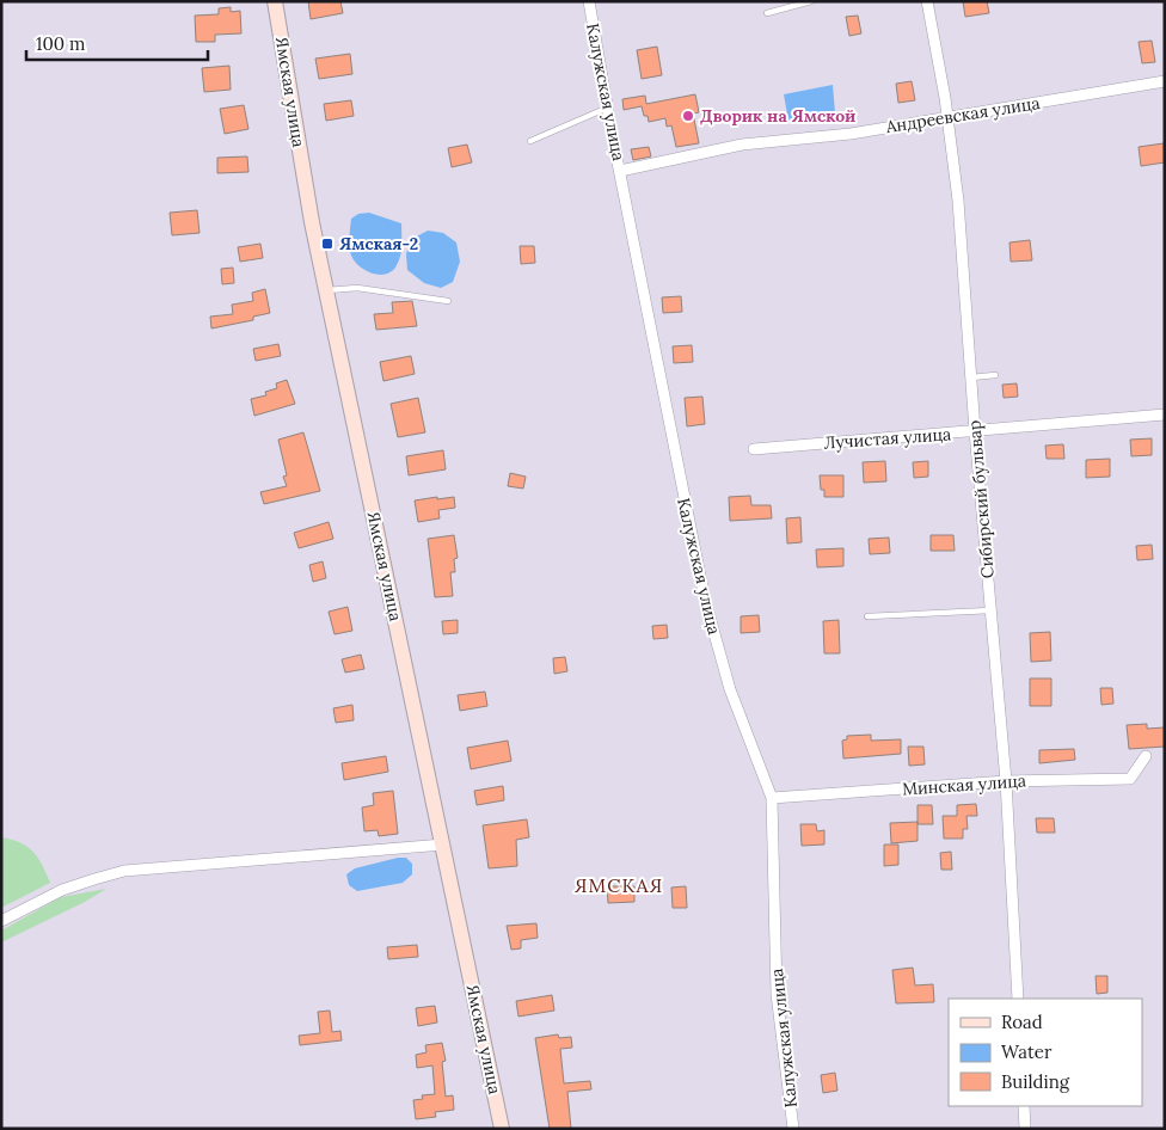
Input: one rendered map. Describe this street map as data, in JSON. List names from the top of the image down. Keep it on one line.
{"streets":{"main road":["Ямская улица"],"street":["Калужская улица","Андреевская улица","Лучистая улица","Сибирский бульвар","Минская улица"]},"crossings":[["Калужская улица","Андреевская улица"],["Калужская улица","Минская улица"],["Андреевская улица","Сибирский бульвар"],["Лучистая улица","Сибирский бульвар"],["Сибирский бульвар","Минская улица"]],"districts":["ЯМСКАЯ"],"places":{"other":["Дворик на Ямской"],"transit":["Ямская-2"]},"legend":["Road","Water","Building"],"scale_bar":"100 m"}
